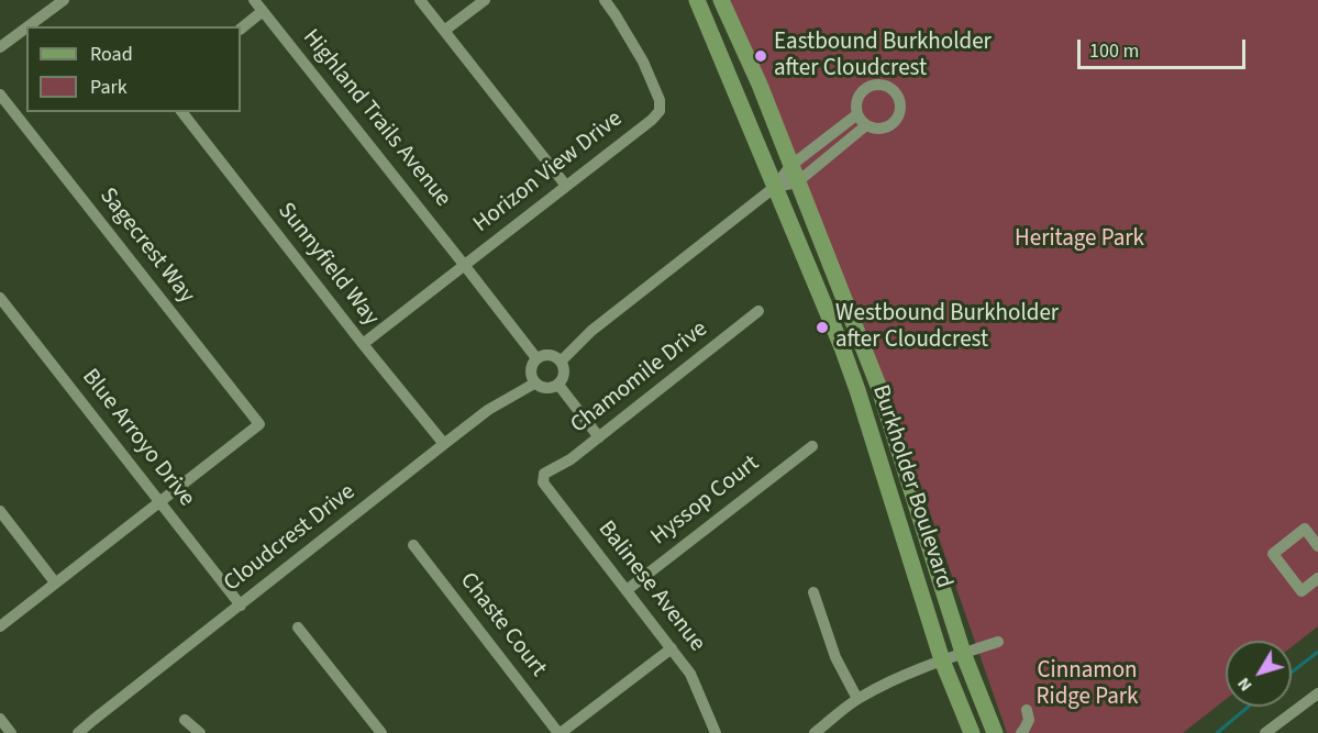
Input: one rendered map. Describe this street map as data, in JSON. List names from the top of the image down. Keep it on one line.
{"streets":{"main road":["Burkholder Boulevard"],"street":["Highland Trails Avenue","Horizon View Drive","Sagecrest Way","Sunnyfield Way","Chamomile Drive","Blue Arroyo Drive","Hyssop Court","Cloudcrest Drive","Balinese Avenue","Chaste Court"]},"crossings":[["Highland Trails Avenue","Horizon View Drive"],["Highland Trails Avenue","Cloudcrest Drive"],["Horizon View Drive","Sunnyfield Way"],["Sagecrest Way","Blue Arroyo Drive"],["Sunnyfield Way","Cloudcrest Drive"],["Chamomile Drive","Balinese Avenue"],["Blue Arroyo Drive","Cloudcrest Drive"],["Hyssop Court","Balinese Avenue"]],"parks":["Heritage Park","Cinnamon Ridge Park"],"places":["Eastbound Burkholder after Cloudcrest","Westbound Burkholder after Cloudcrest"],"legend":["Road","Park"],"scale_bar":"100 m","north":"bottom left"}
